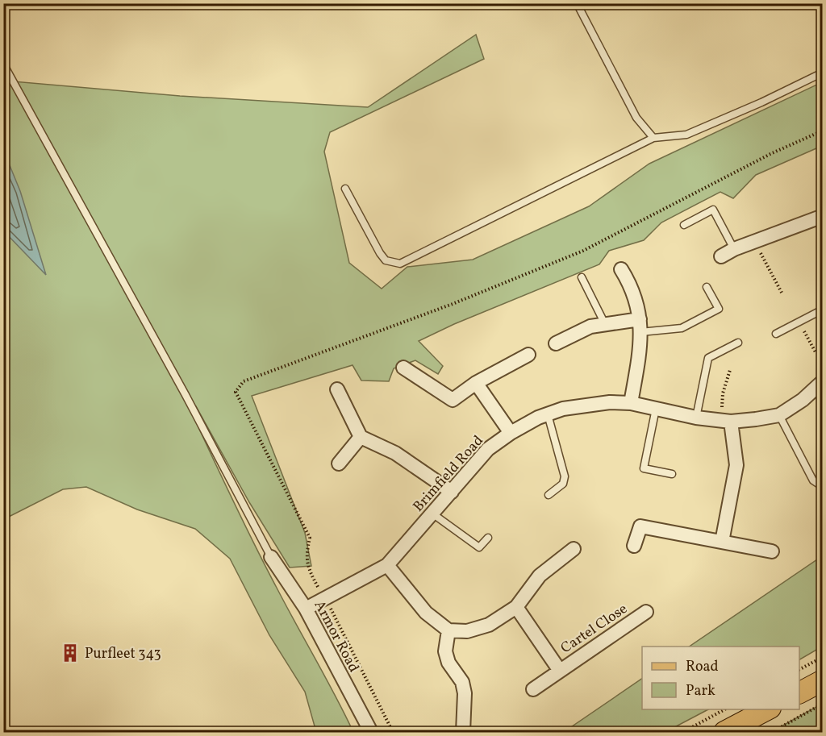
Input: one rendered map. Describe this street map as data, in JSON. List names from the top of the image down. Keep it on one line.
{"streets":{"street":["Brimfield Road","Cartel Close","Armor Road"]},"crossings":[["Brimfield Road","Armor Road"]],"places":{"building":["Purfleet 343"]},"legend":["Road","Park"]}
